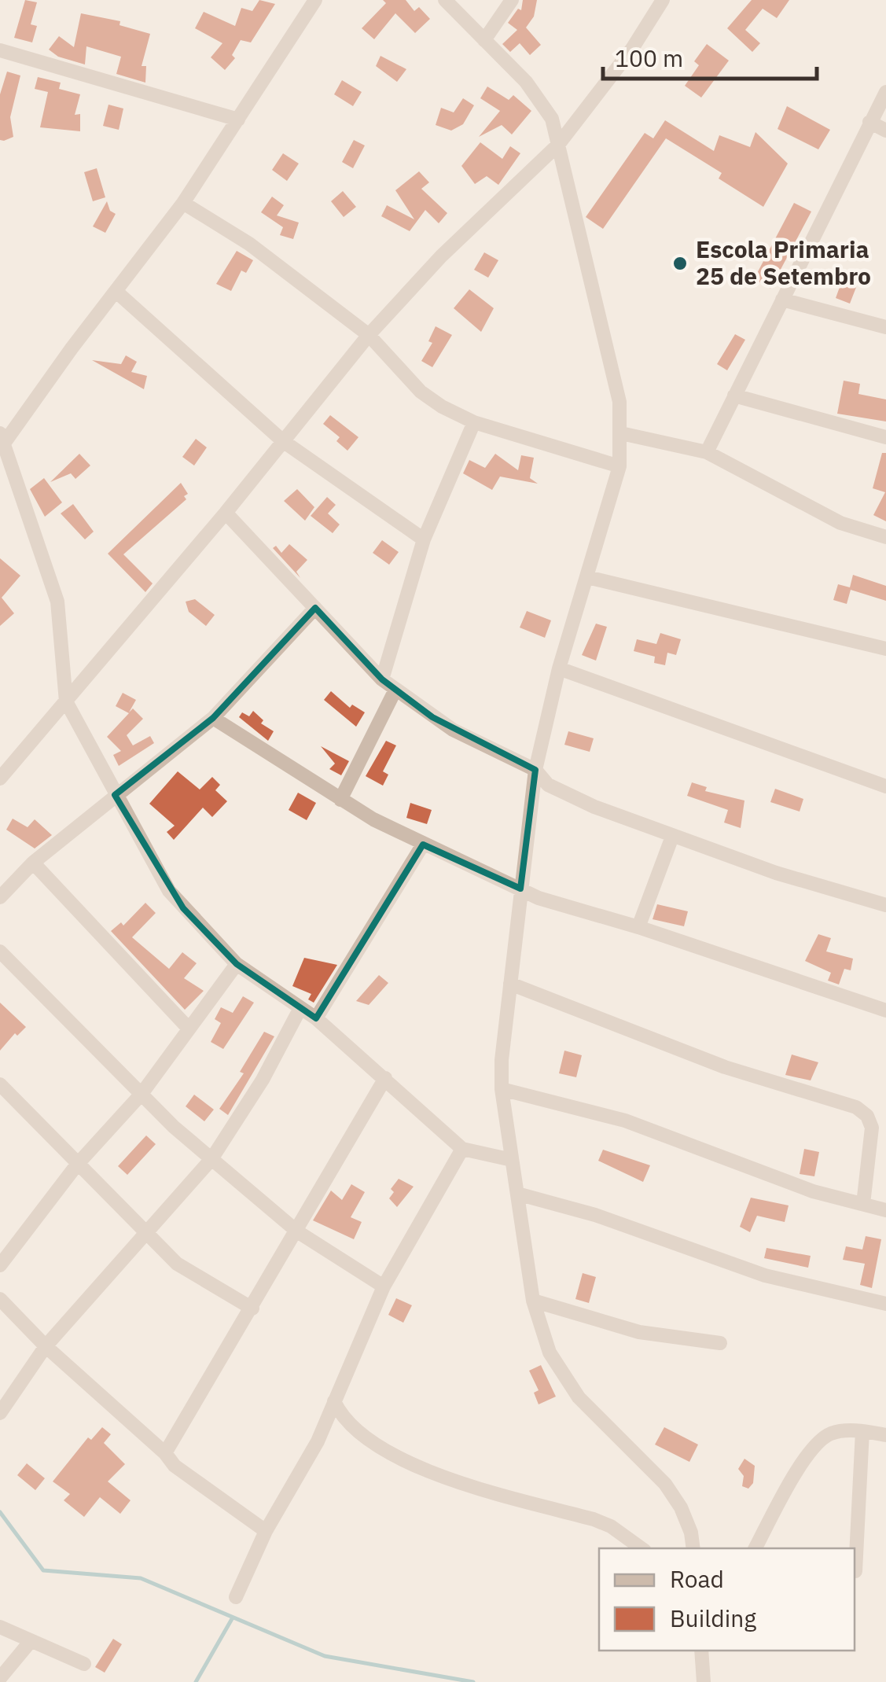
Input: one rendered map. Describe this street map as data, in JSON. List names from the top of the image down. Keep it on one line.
{"places":["Escola Primaria 25 de Setembro"],"legend":["Road","Building"],"scale_bar":"100 m"}
